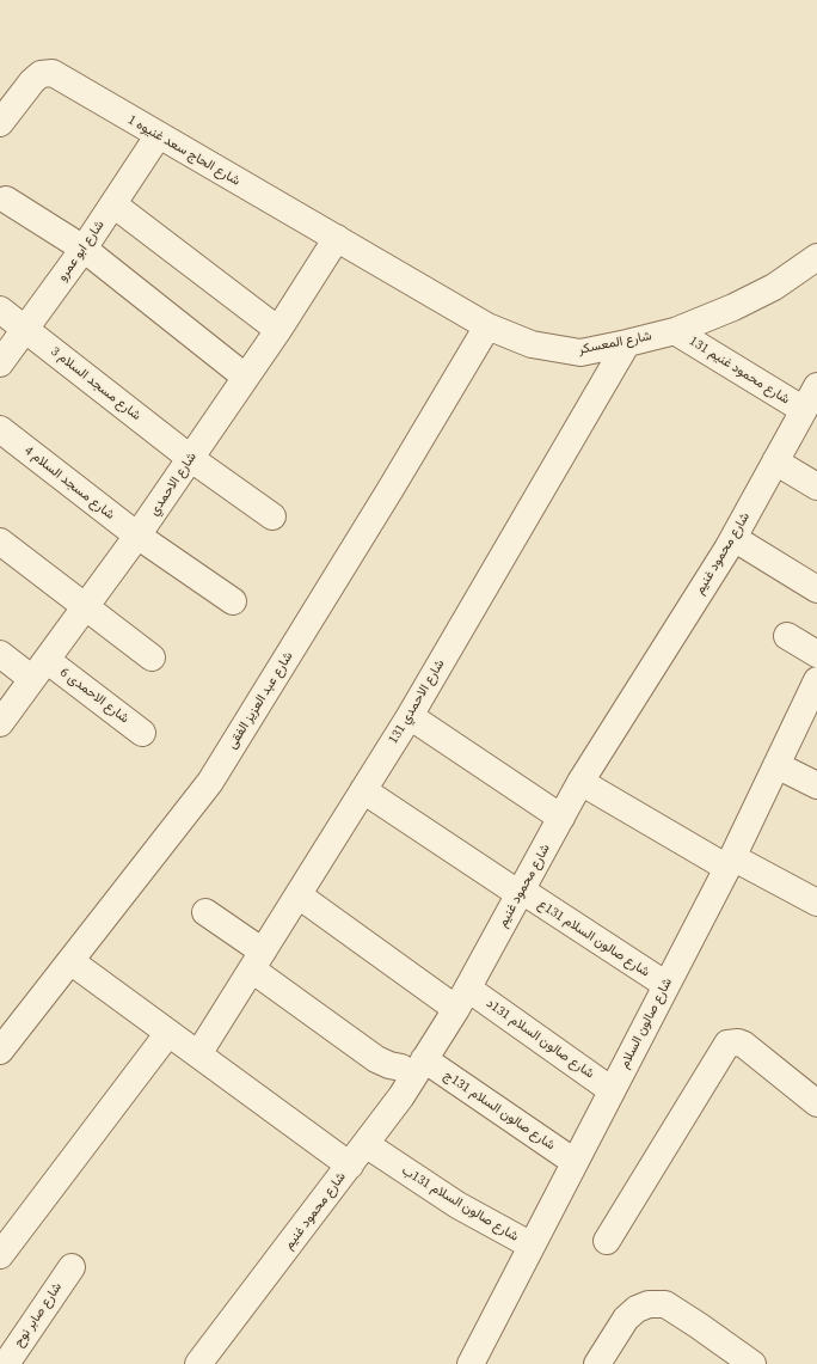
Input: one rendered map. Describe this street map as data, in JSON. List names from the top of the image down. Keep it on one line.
{"streets":{"street":["شارع الحاج سعد غنيوه 1","شارع ابو عمرو","شارع المعسكر","شارع محمود غنيم 131","شارع مسجد السلام 3","شارع مسجد السلام 4","شارع الاحمدي","شارع محمود غنيم","شارع الاحمدى 6","شارع عبد العزيز الفقى","شارع الاحمدي 131","شارع صالون السلام 131ع","شارع صالون السلام","شارع صالون السلام 131د","شارع صالون السلام 131ج","شارع صالون السلام 131ب","شارع صابر نوح"]},"crossings":[["شارع الحاج سعد غنيوه 1","شارع ابو عمرو"],["شارع الحاج سعد غنيوه 1","شارع المعسكر"],["شارع الحاج سعد غنيوه 1","شارع الاحمدي"],["شارع ابو عمرو","شارع مسجد السلام 3"],["شارع المعسكر","شارع محمود غنيم 131"],["شارع المعسكر","شارع الاحمدي"],["شارع المعسكر","شارع عبد العزيز الفقى"],["شارع المعسكر","شارع الاحمدي 131"],["شارع محمود غنيم 131","شارع محمود غنيم"],["شارع مسجد السلام 3","شارع الاحمدي"],["شارع مسجد السلام 4","شارع الاحمدي"],["شارع الاحمدي","شارع الاحمدى 6"],["شارع محمود غنيم","شارع صالون السلام 131ع"],["شارع محمود غنيم","شارع صالون السلام 131د"],["شارع محمود غنيم","شارع صالون السلام 131ج"],["شارع محمود غنيم","شارع صالون السلام 131ب"],["شارع الاحمدي 131","شارع صالون السلام 131ع"],["شارع الاحمدي 131","شارع صالون السلام 131د"],["شارع الاحمدي 131","شارع صالون السلام 131ج"],["شارع صالون السلام 131ع","شارع صالون السلام"],["شارع صالون السلام","شارع صالون السلام 131د"],["شارع صالون السلام","شارع صالون السلام 131ج"],["شارع صالون السلام","شارع صالون السلام 131ب"]]}
